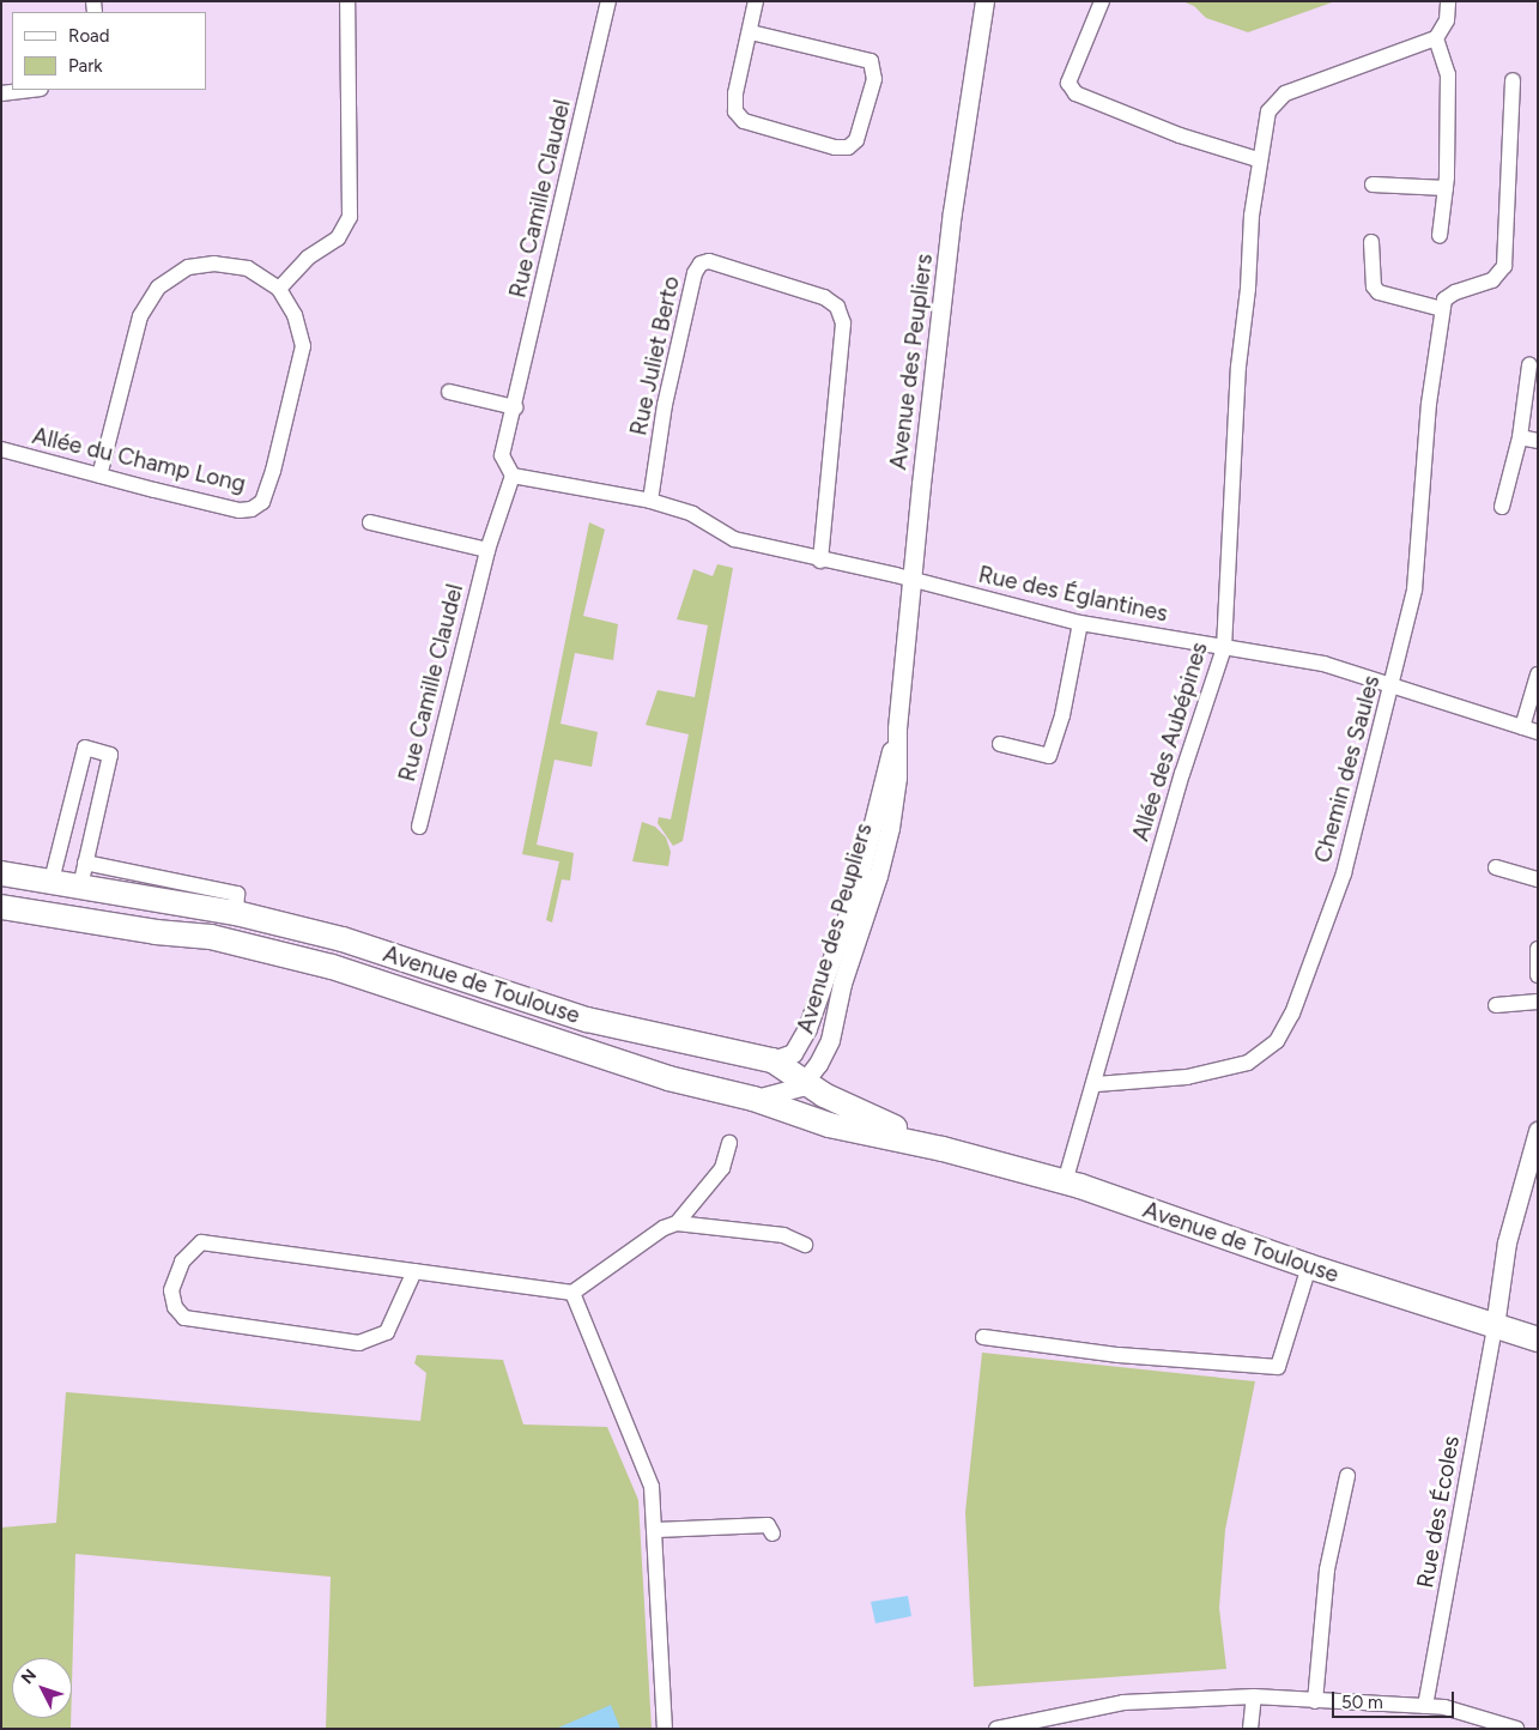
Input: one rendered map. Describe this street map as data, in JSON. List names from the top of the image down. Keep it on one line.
{"streets":{"main road":["Avenue de Toulouse"],"street":["Rue Camille Claudel","Rue Juliet Berto","Avenue des Peupliers","Allée du Champ Long","Rue des Églantines","Allée des Aubépines","Chemin des Saules","Rue des Écoles"]},"crossings":[["Rue Camille Claudel","Rue des Églantines"],["Rue Juliet Berto","Rue des Églantines"],["Avenue des Peupliers","Rue des Églantines"],["Avenue des Peupliers","Avenue de Toulouse"],["Rue des Églantines","Allée des Aubépines"],["Rue des Églantines","Chemin des Saules"],["Allée des Aubépines","Chemin des Saules"],["Allée des Aubépines","Avenue de Toulouse"],["Avenue de Toulouse","Rue des Écoles"]],"legend":["Road","Park"],"scale_bar":"50 m","north":"top left"}
